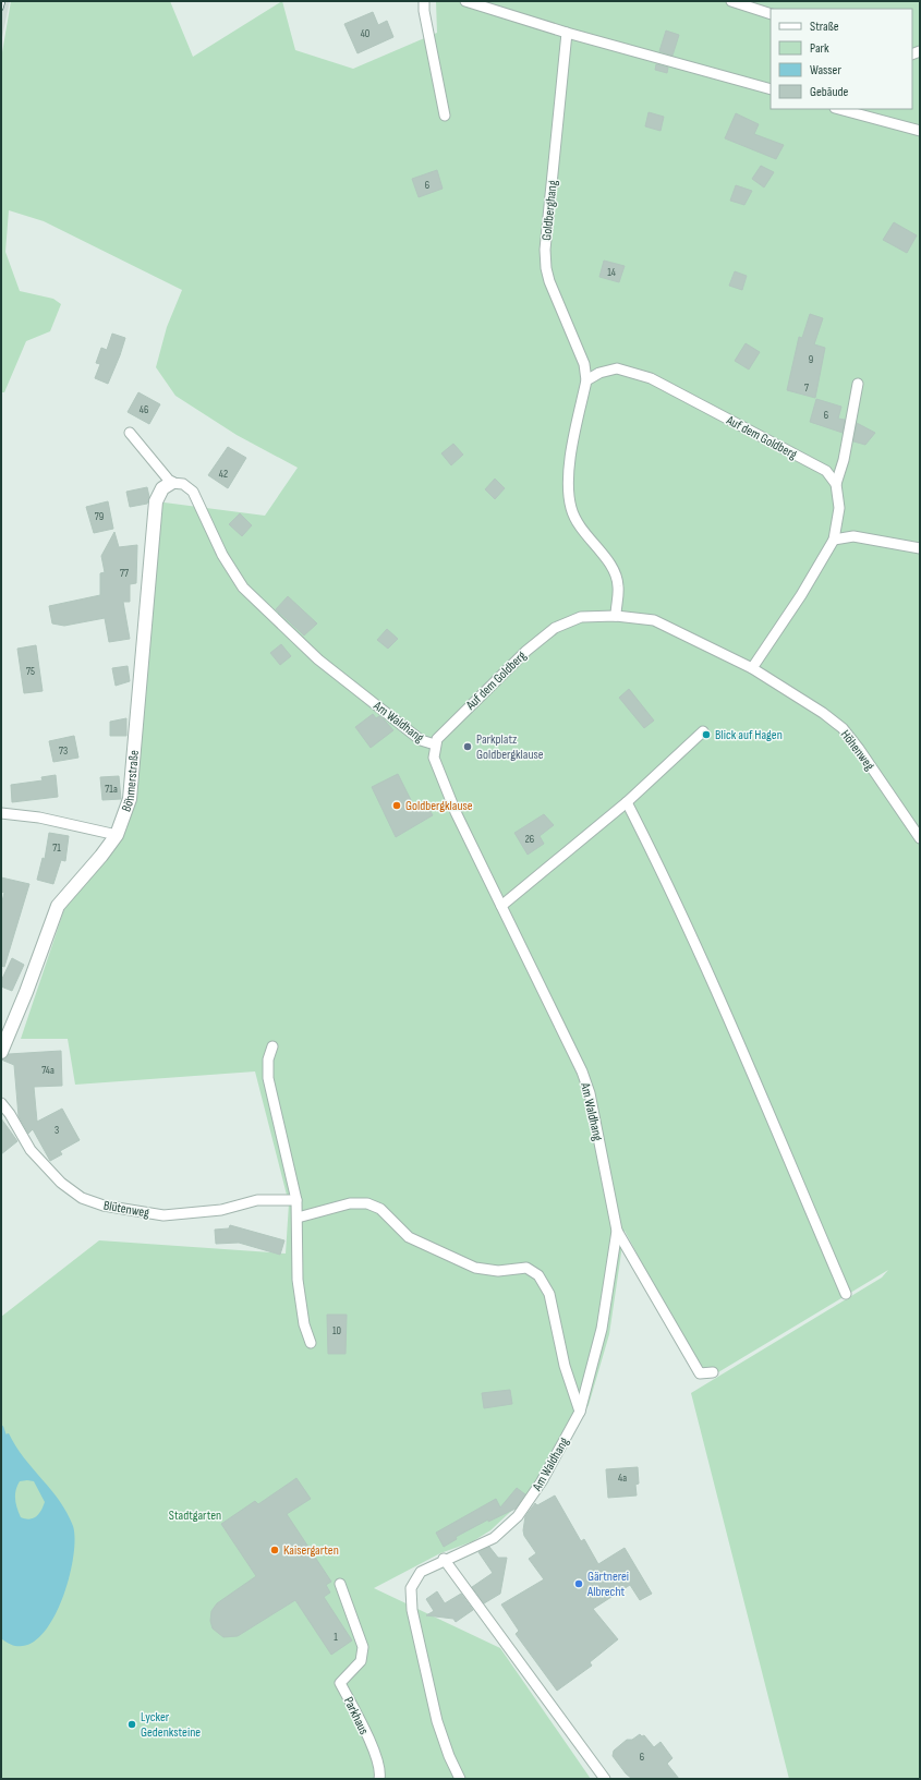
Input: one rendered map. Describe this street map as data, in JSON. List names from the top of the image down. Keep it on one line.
{"streets":{"street":["Böhmerstraße"],"lane":["Goldberghang","Auf dem Goldberg","Am Waldhang","Höhenweg","Blütenweg","Parkhaus"]},"crossings":[["Goldberghang","Auf dem Goldberg"],["Auf dem Goldberg","Am Waldhang"],["Auf dem Goldberg","Höhenweg"],["Am Waldhang","Böhmerstraße"]],"parks":["Stadtgarten"],"places":["Blick auf Hagen","Parkplatz Goldbergklause","Goldbergklause","Kaisergarten","Gärtnerei Albrecht","Lycker Gedenksteine"],"house_numbers":["40","6","14","9","7","46","6","42","79","77","75","73","71a","26","71","74a","3","10","4a","1","6"],"legend":["Straße","Park","Wasser","Gebäude"]}
